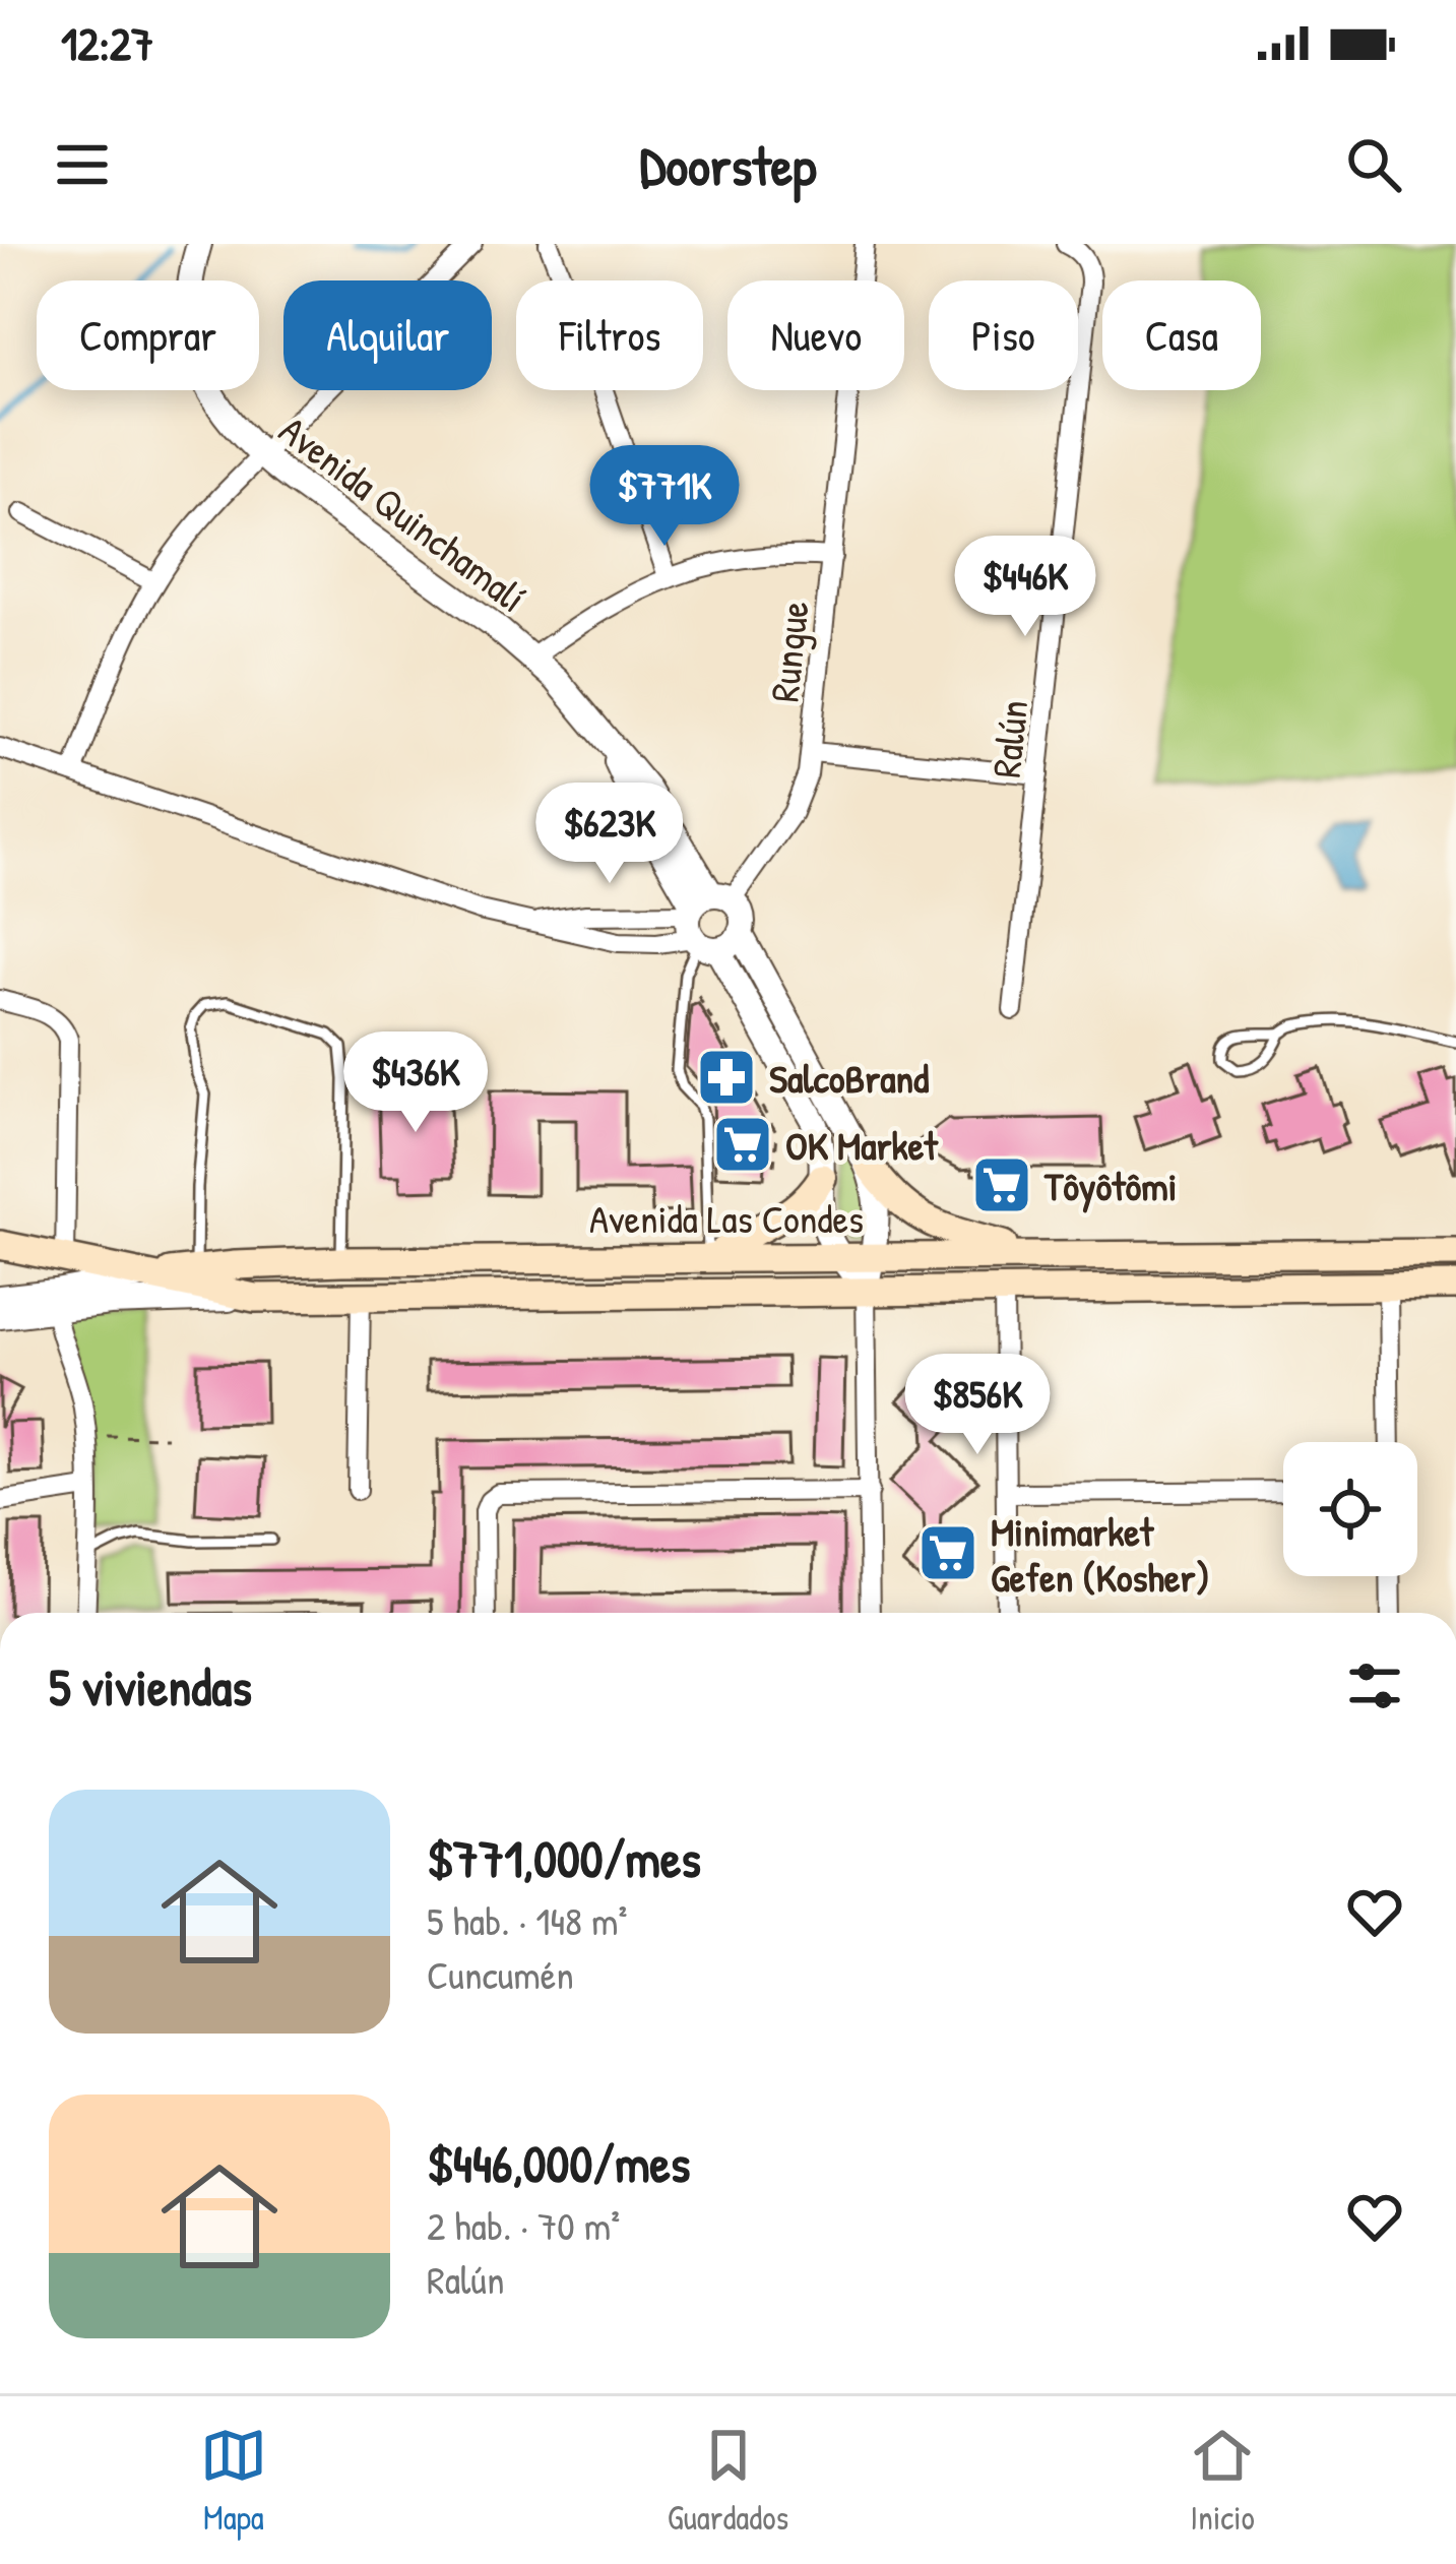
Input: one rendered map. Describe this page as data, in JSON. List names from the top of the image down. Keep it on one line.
{"streets":{"main road":["Avenida Las Condes"],"street":["Avenida Quinchamalí","Rungue","Ralún"]},"crossings":[["Avenida Quinchamalí","Rungue"],["Avenida Quinchamalí","Avenida Las Condes"]],"places":{"pharmacy":["SalcoBrand"],"supermarket":["OK Market","Tôyôtômi","Minimarket Gefen (Kosher)"]},"page":{"status":"12:27","header":"Doorstep","chip":["Comprar","Alquilar","Filtros","Nuevo","Piso","Casa"],"price":["$771K","$446K","$623K","$436K","$856K"],"heading":"5 viviendas","list":[{"name":"$771,000/mes","note":"5 hab. · 148 m² · Cuncumén"},{"name":"$446,000/mes","note":"2 hab. · 70 m² · Ralún"}],"tabs":["Mapa","Guardados","Inicio"]}}
